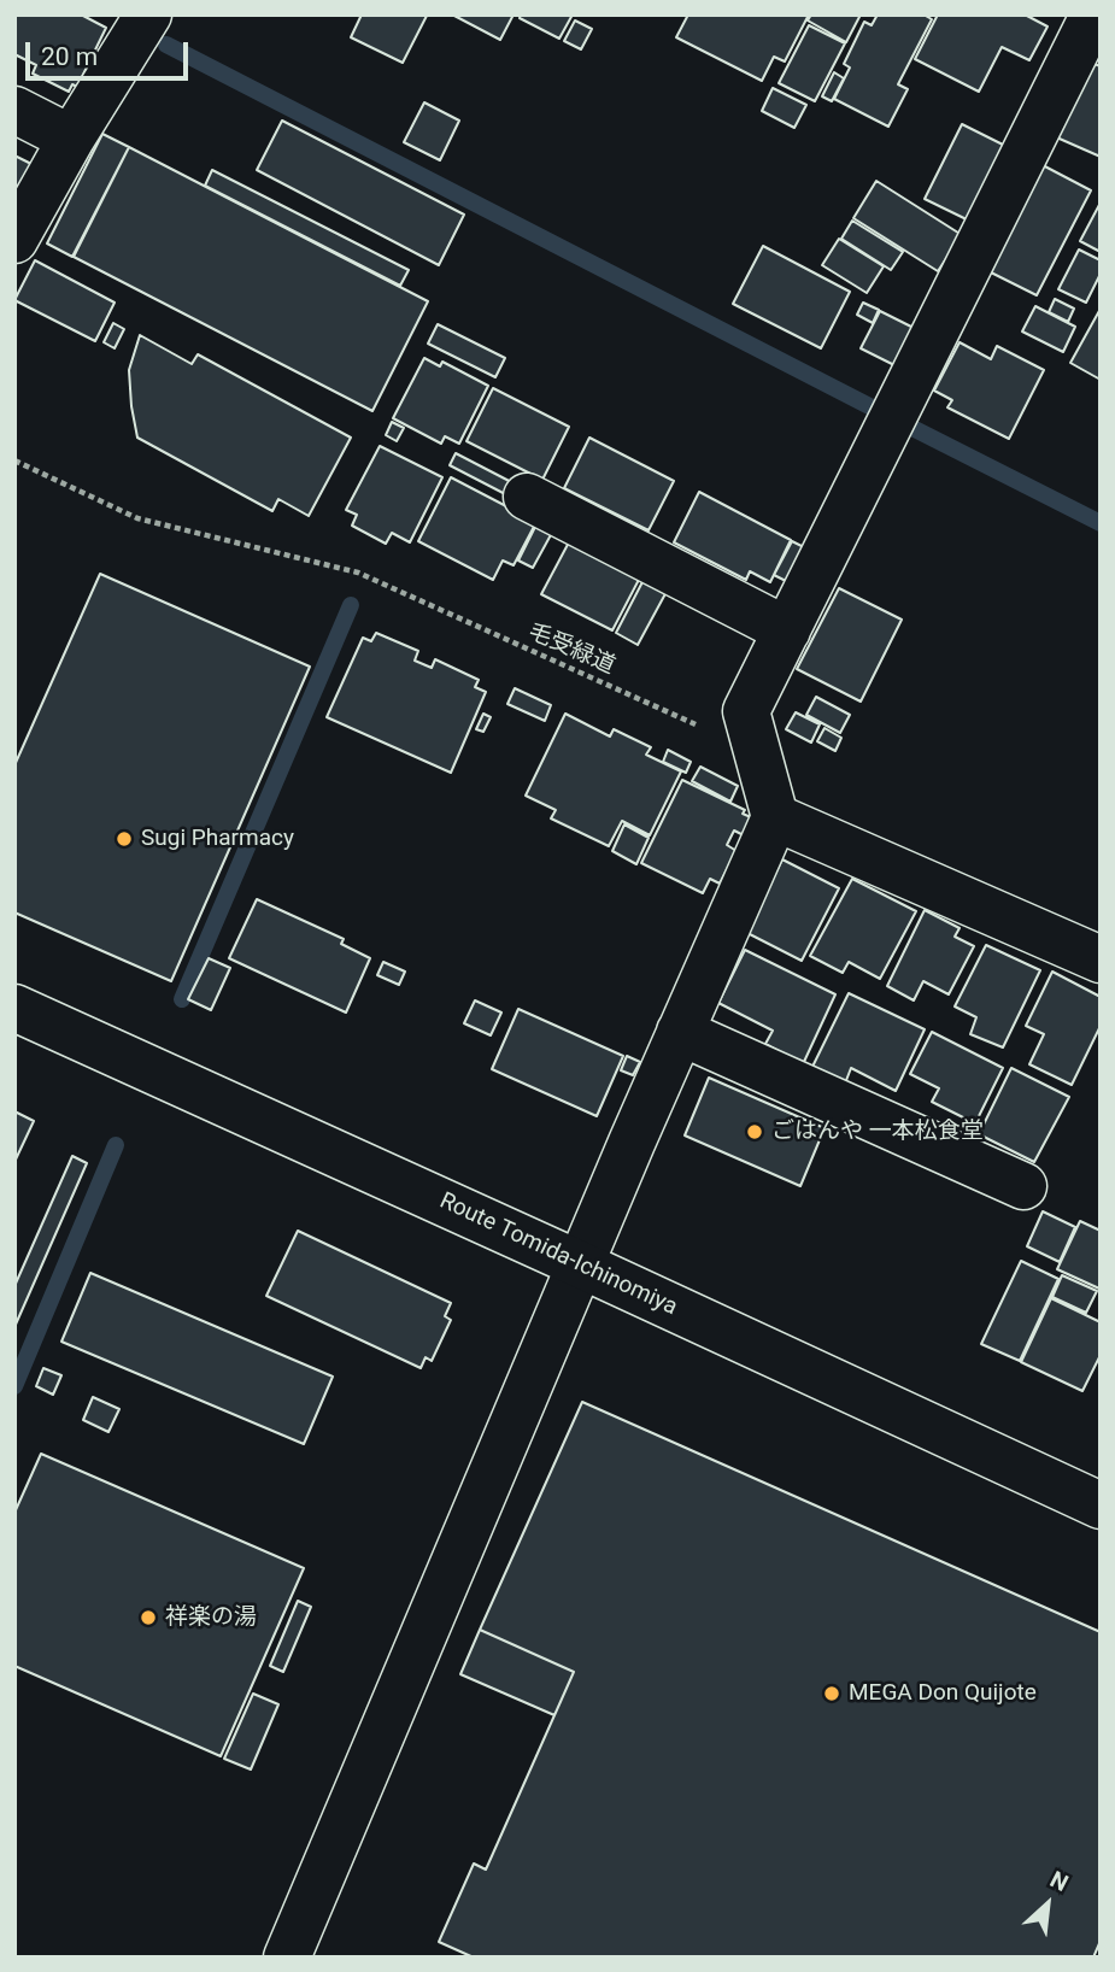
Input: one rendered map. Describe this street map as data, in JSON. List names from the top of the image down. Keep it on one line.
{"streets":{"street":["Route Tomida-Ichinomiya"],"path":["毛受緑道"]},"places":["Sugi Pharmacy","ごはんや 一本松食堂","祥楽の湯","MEGA Don Quijote"],"scale_bar":"20 m","north":"top right"}
